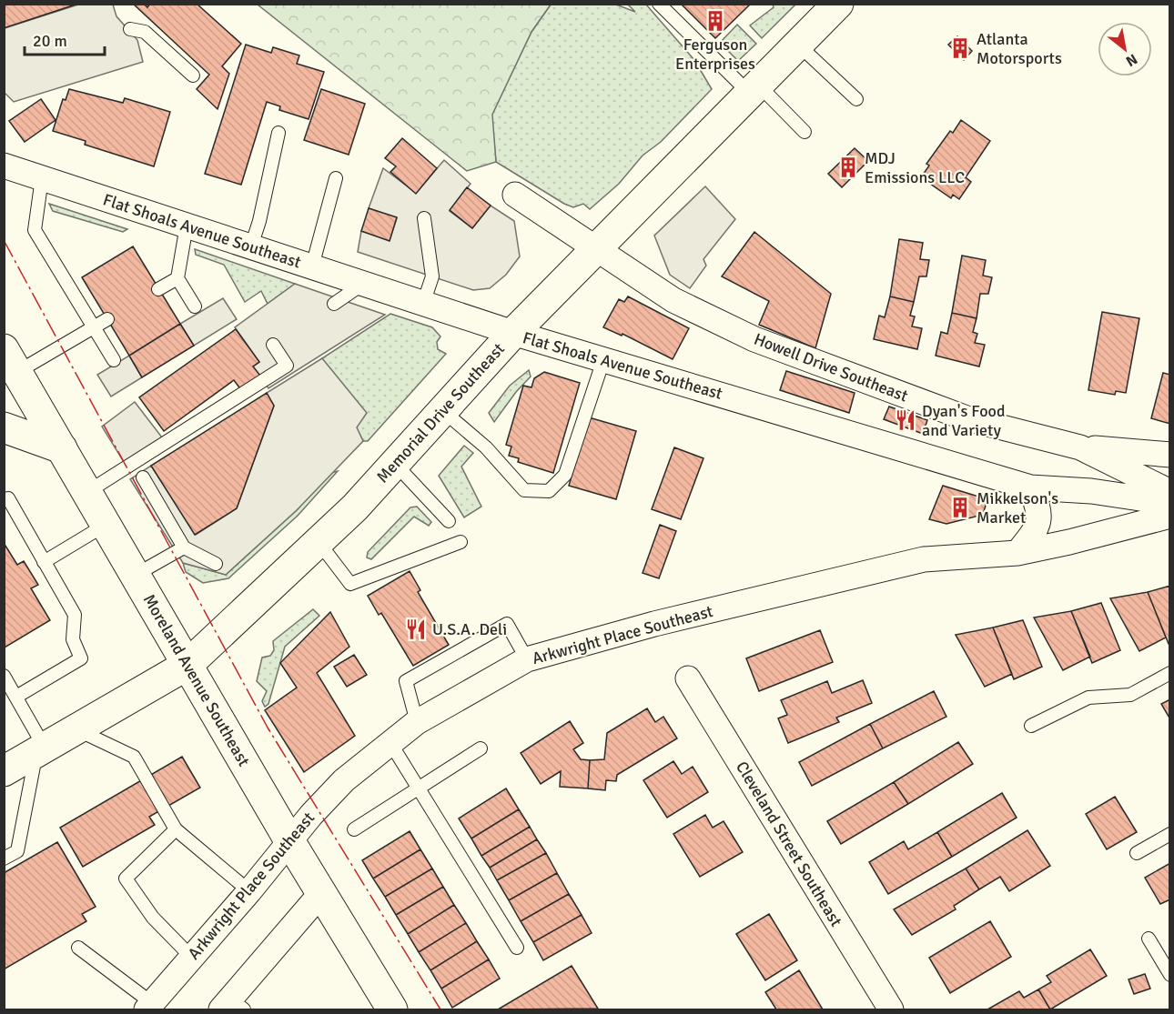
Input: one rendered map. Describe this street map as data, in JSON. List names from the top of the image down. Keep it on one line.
{"streets":{"main road":["Memorial Drive Southeast","Moreland Avenue Southeast"],"street":["Flat Shoals Avenue Southeast","Howell Drive Southeast","Arkwright Place Southeast","Cleveland Street Southeast"]},"crossings":[["Flat Shoals Avenue Southeast","Howell Drive Southeast"],["Flat Shoals Avenue Southeast","Memorial Drive Southeast"],["Flat Shoals Avenue Southeast","Arkwright Place Southeast"],["Howell Drive Southeast","Memorial Drive Southeast"],["Howell Drive Southeast","Arkwright Place Southeast"],["Memorial Drive Southeast","Moreland Avenue Southeast"],["Arkwright Place Southeast","Moreland Avenue Southeast"]],"places":{"building":["Ferguson Enterprises","Atlanta Motorsports","MDJ Emissions LLC","Mikkelson's Market"],"restaurant":["Dyan's Food and Variety","U.S.A. Deli"]},"scale_bar":"20 m","north":"bottom right"}
